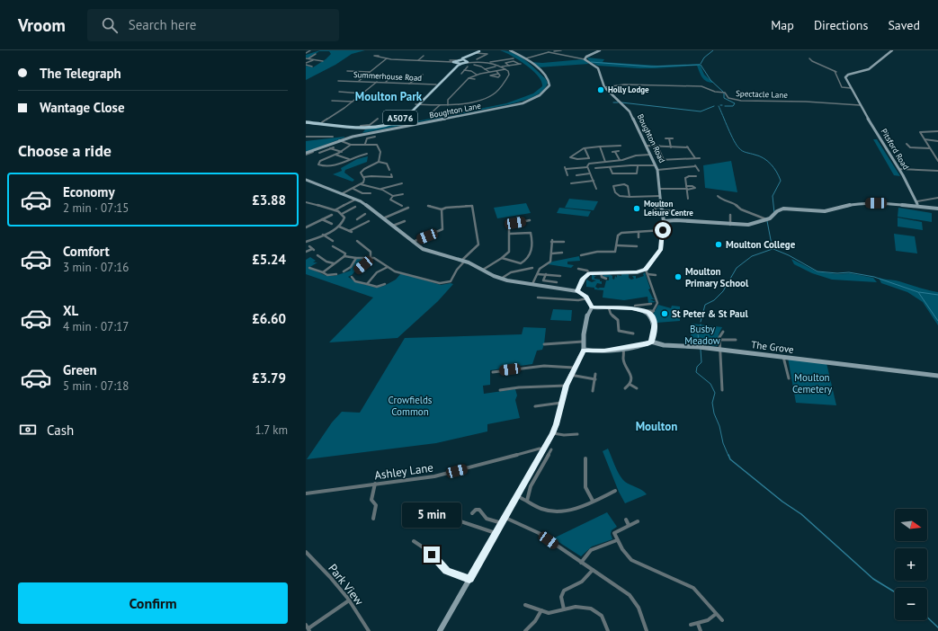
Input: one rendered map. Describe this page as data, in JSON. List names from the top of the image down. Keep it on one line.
{"streets":{"main road":["A5076"],"street":["Summerhouse Road","Spectacle Lane","Boughton Lane","Boughton Road","Pitsford Road","The Grove","Ashley Lane","Park View"]},"crossings":[["Summerhouse Road","A5076"],["Spectacle Lane","Boughton Road"],["Spectacle Lane","Pitsford Road"]],"districts":["Moulton Park","Moulton"],"parks":["Busby Meadow","Moulton Cemetery","Crowfields Common"],"places":["Holly Lodge","Moulton Leisure Centre","Moulton College","Moulton Primary School","St Peter & St Paul"],"north":"right","page":{"header":"Vroom","search":"Search here","nav":["Map","Directions","Saved"],"banner":["The Telegraph","Wantage Close"],"heading":"Choose a ride","list":[{"name":"Economy","note":"2 min · 07:15","value":"£3.88"},{"name":"Comfort","note":"3 min · 07:16","value":"£5.24"},{"name":"XL","note":"4 min · 07:17","value":"£6.60"},{"name":"Green","note":"5 min · 07:18","value":"£3.79"}],"pay":["Cash","1.7 km"],"bubble":"5 min","map_buttons":["+","−"],"buttons":"Confirm"}}
